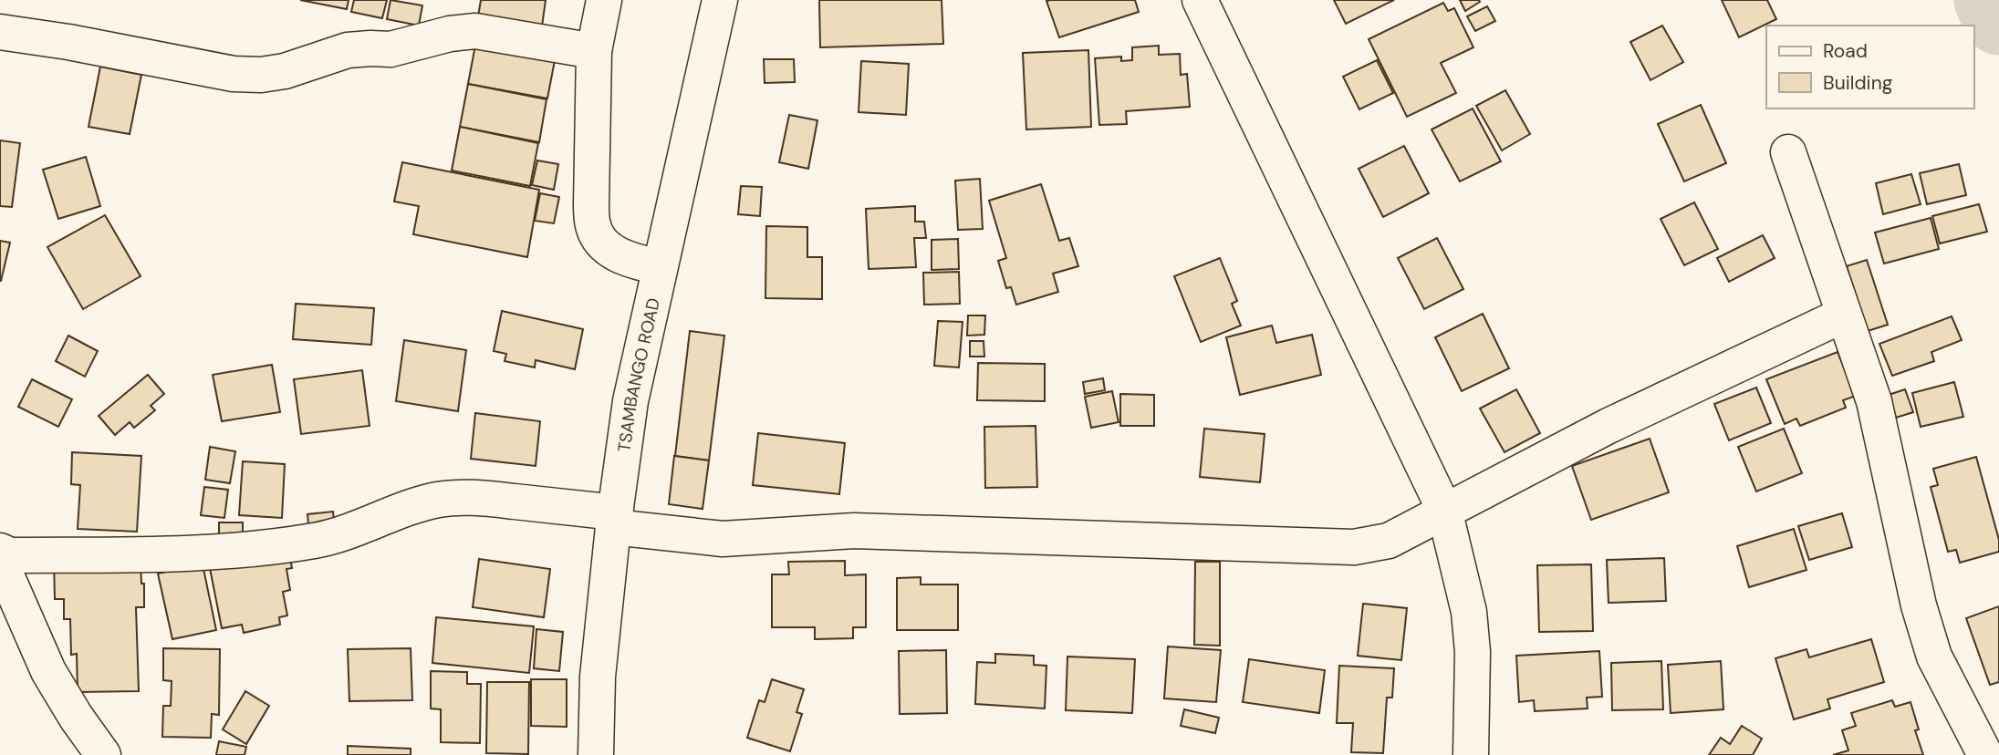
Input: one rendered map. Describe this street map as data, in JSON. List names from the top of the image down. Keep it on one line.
{"streets":{"street":["TSAMBANGO ROAD"]},"legend":["Road","Building"]}
